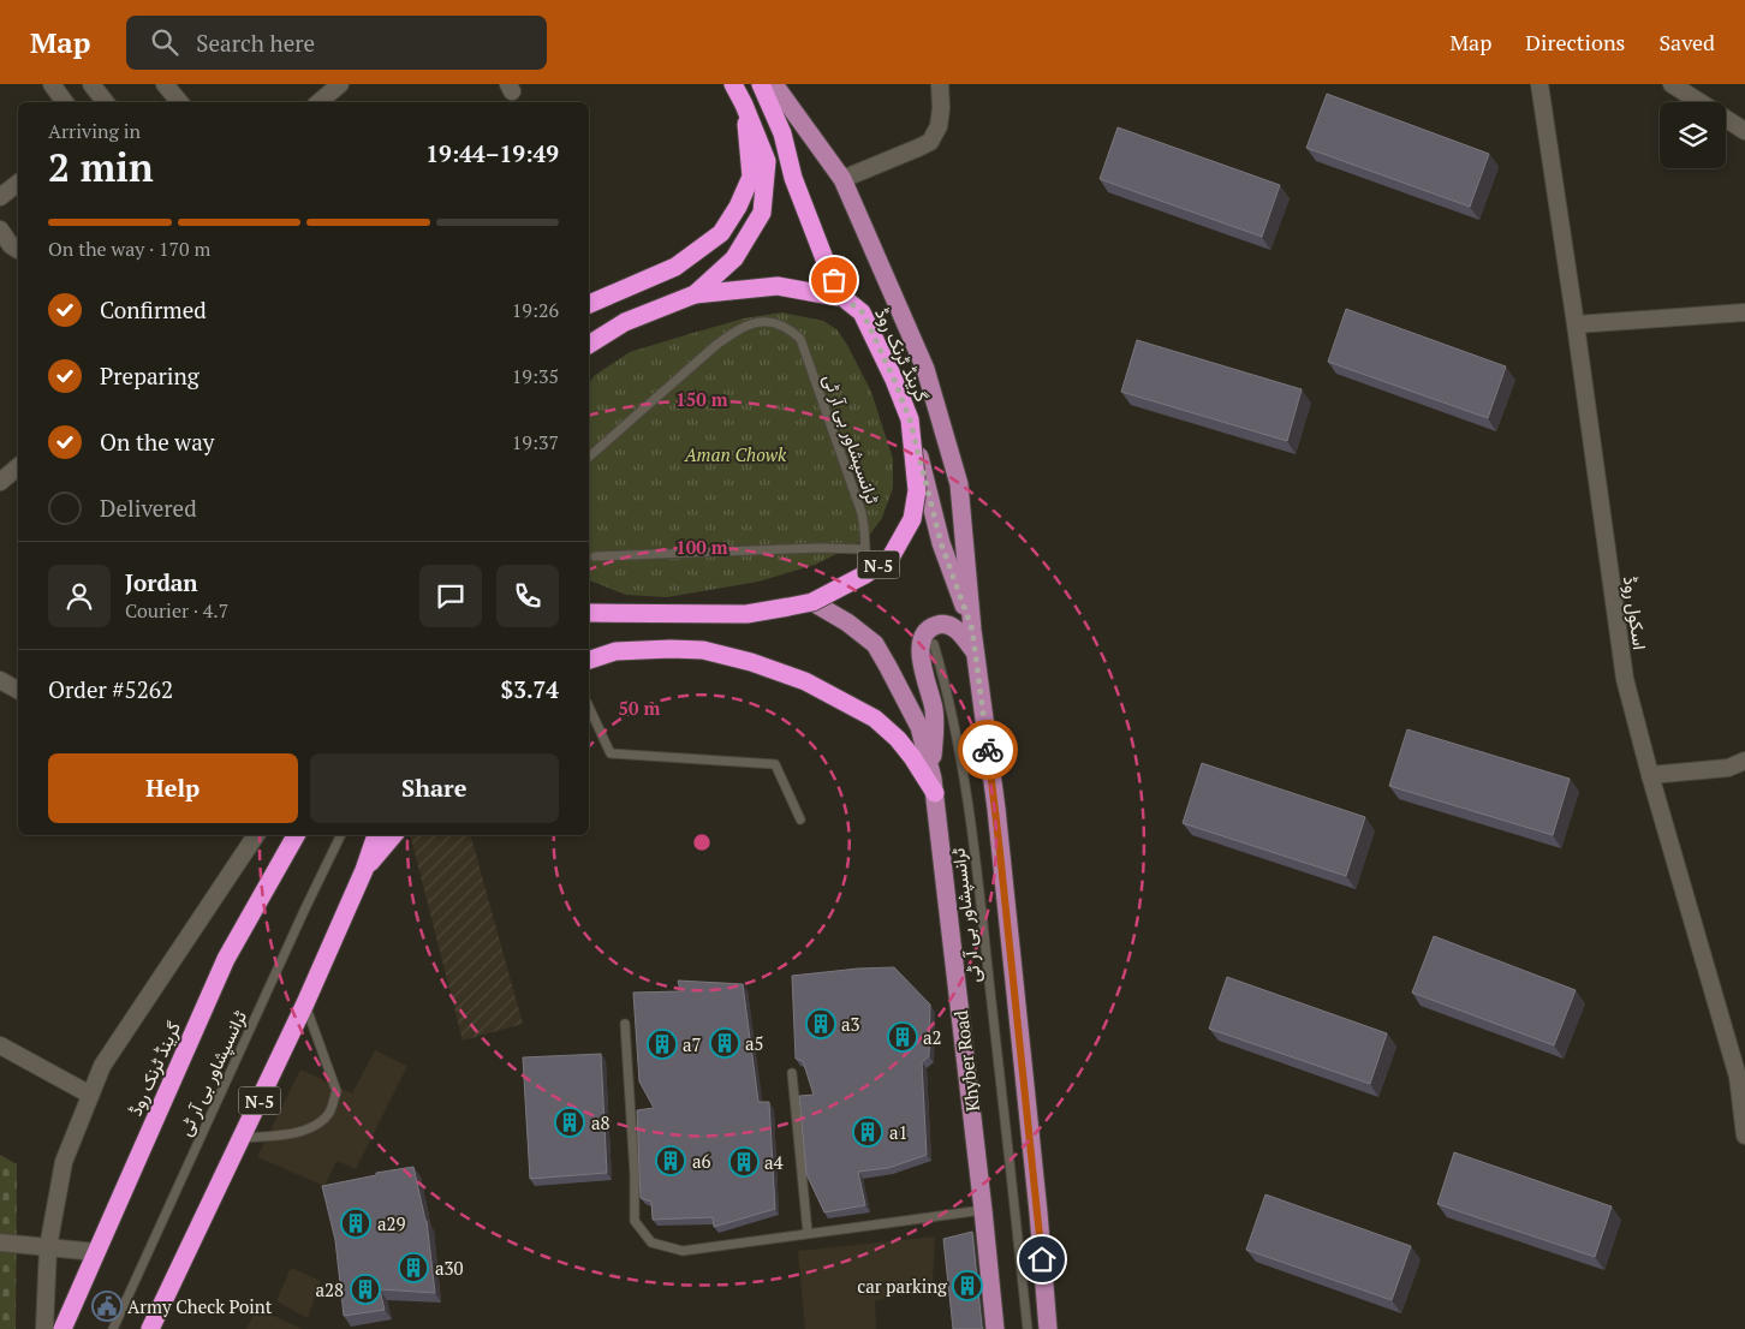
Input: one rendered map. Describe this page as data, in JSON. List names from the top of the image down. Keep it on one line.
{"streets":{"highway":["گرینڈ ٹرنک روڈ","N-5"],"main road":["Khyber Road"],"street":["اسکول روڈ"],"lane":["ٹرانسپشاور بی آر ٹی"]},"parks":["Aman Chowk"],"places":{"building":["a3","a2","a5","a7","a8","a1","a6","a4","a29","a30","car parking","a28"],"public building":["Army Check Point"]},"page":{"header":"Map","search":"Search here","nav":["Map","Directions","Saved"],"heading":["2 min","Arriving in","19:44–19:49"],"panel":["Jordan","Courier · 4.7","Order #5262","$3.74"],"bar":"On the way · 170 m","list":[["Confirmed","19:26"],["Preparing","19:35"],["On the way","19:37"],"Delivered"],"buttons":["Help","Share"]},"rings":["150 m","100 m","50 m"]}
